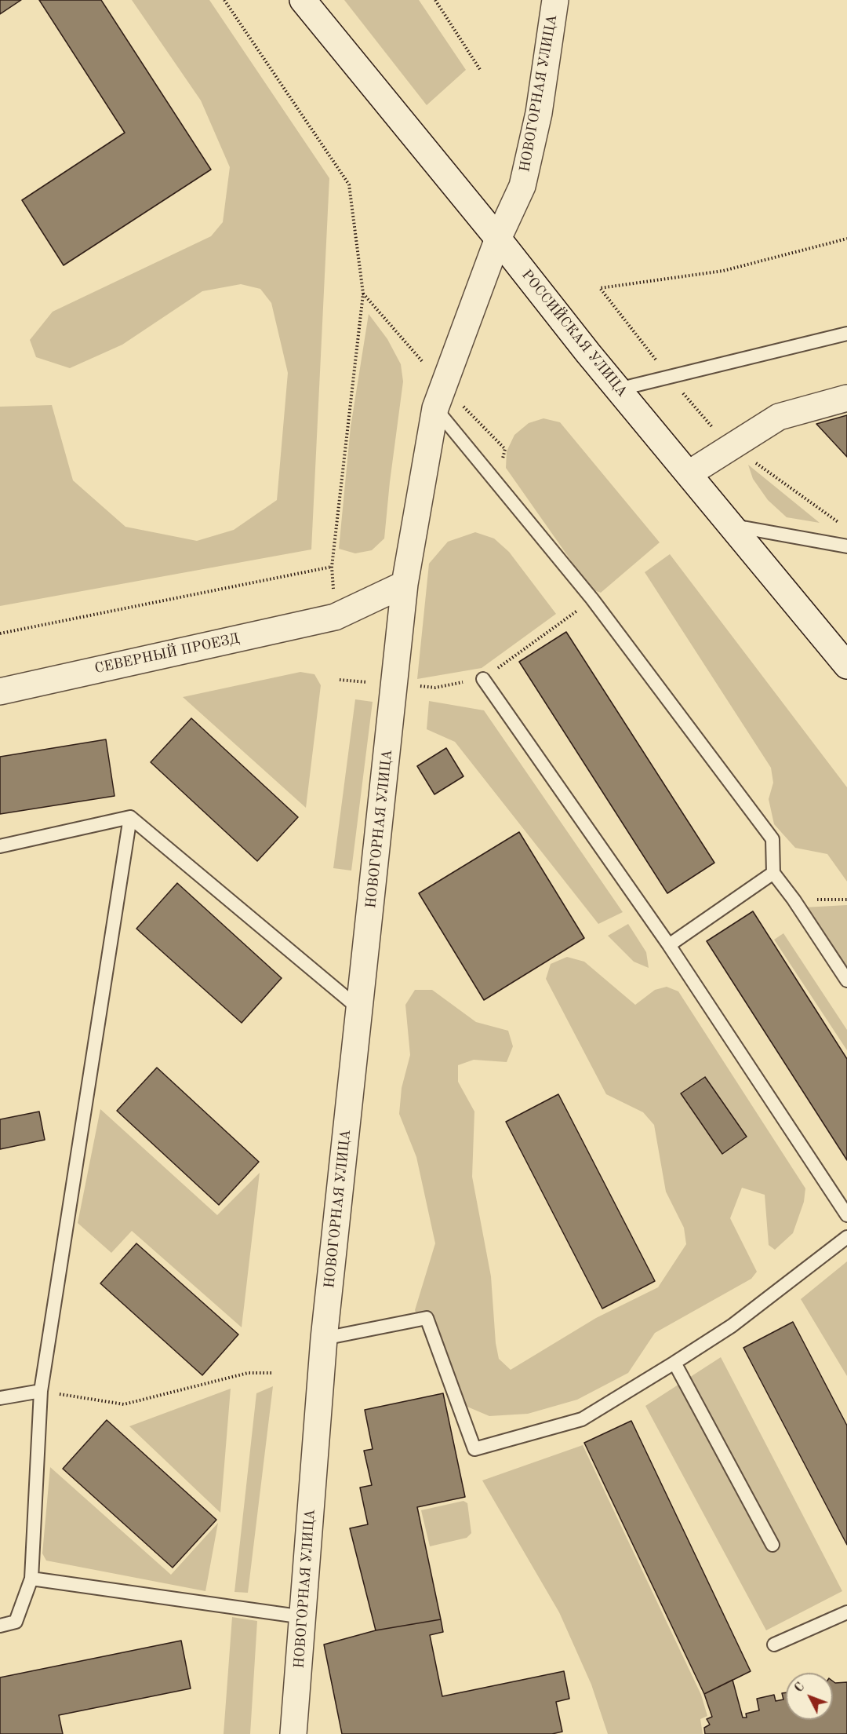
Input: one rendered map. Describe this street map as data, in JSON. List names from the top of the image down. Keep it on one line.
{"streets":{"street":["НОВОГОРНАЯ УЛИЦА","РОССИЙСКАЯ УЛИЦА","СЕВЕРНЫЙ ПРОЕЗД"]},"crossings":[["НОВОГОРНАЯ УЛИЦА","РОССИЙСКАЯ УЛИЦА"],["НОВОГОРНАЯ УЛИЦА","СЕВЕРНЫЙ ПРОЕЗД"]],"north":"top left"}
